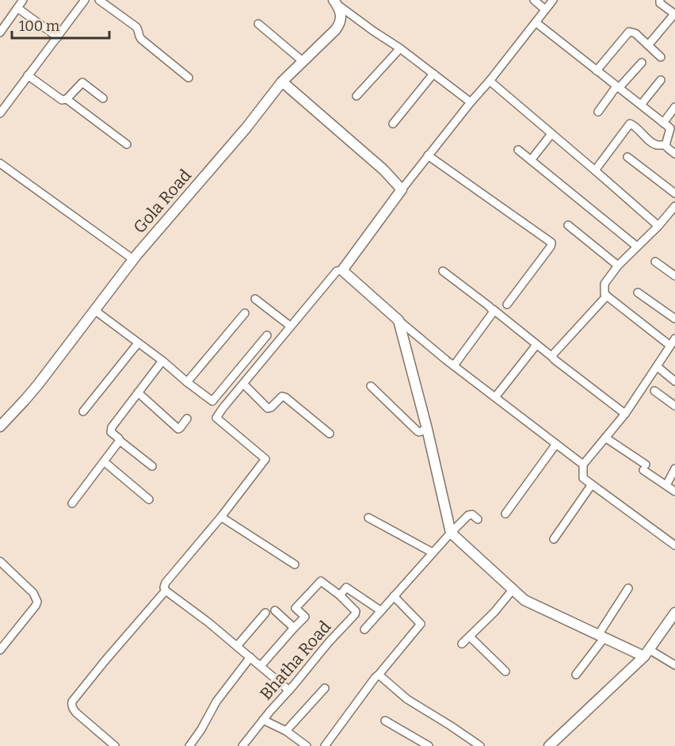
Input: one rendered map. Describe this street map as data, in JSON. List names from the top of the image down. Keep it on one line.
{"streets":{"street":["Gola Road","Bhatha Road"]},"scale_bar":"100 m"}
